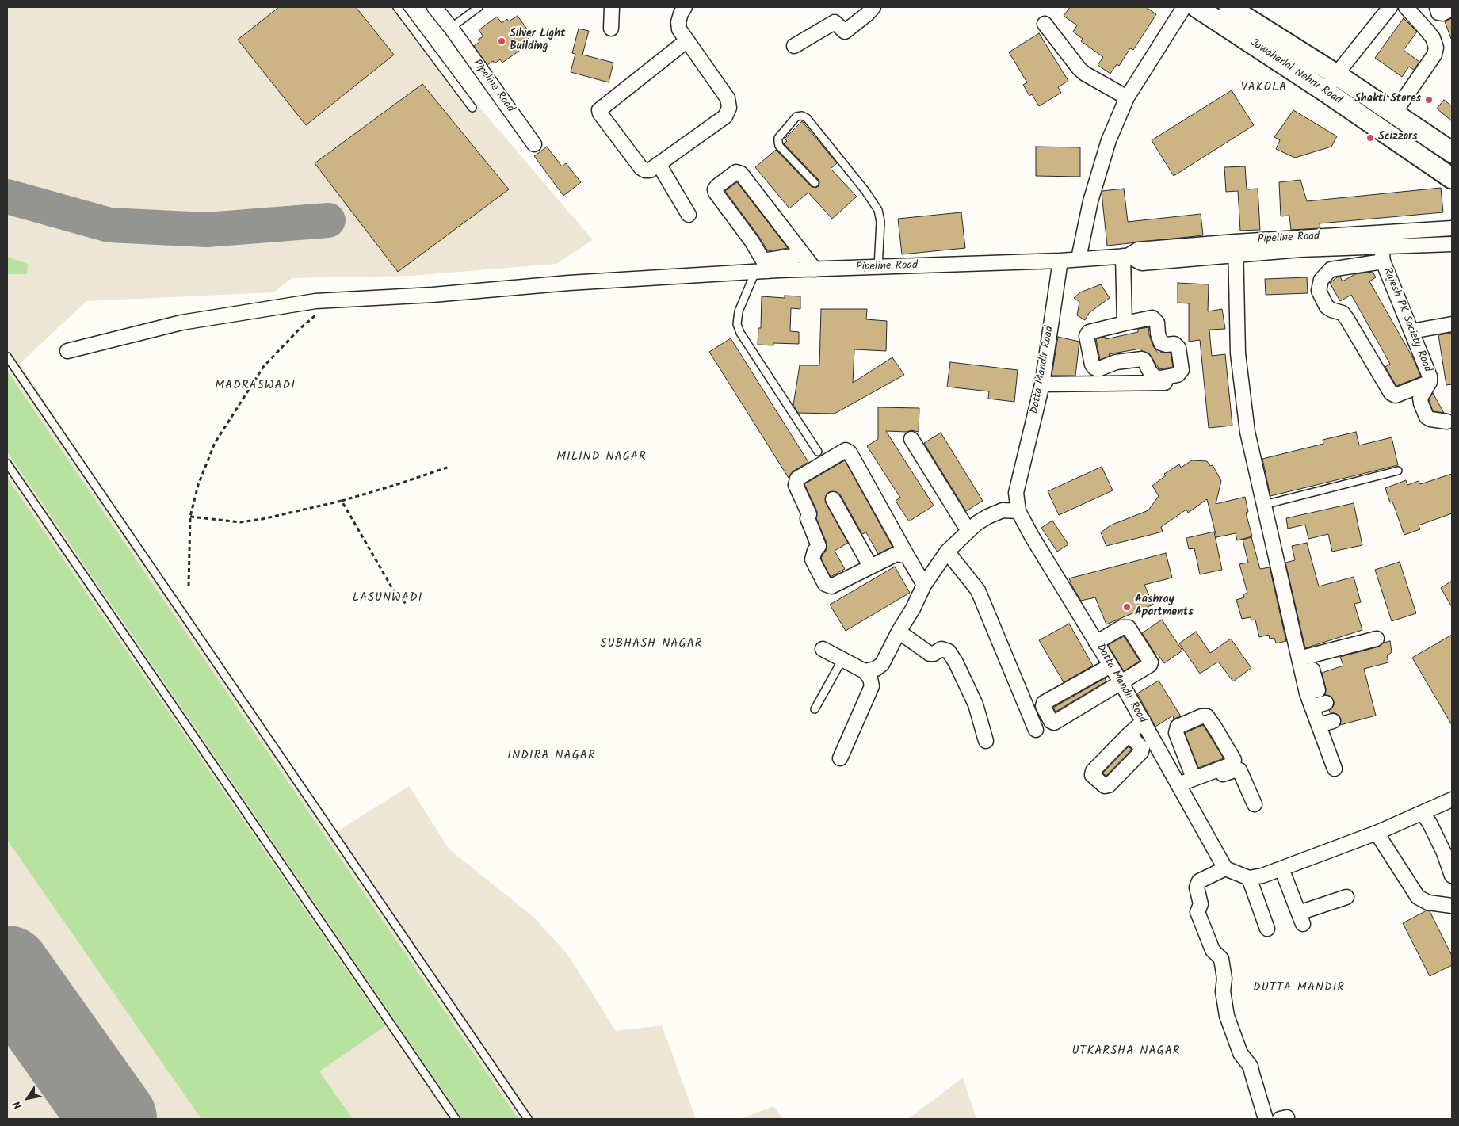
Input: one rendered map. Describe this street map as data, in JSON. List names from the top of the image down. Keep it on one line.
{"streets":{"main road":["Jawaharlal Nehru Road"],"street":["Pipeline Road","Rajesh PK Society Road","Datta Mandir Road"]},"crossings":[["Pipeline Road","Rajesh PK Society Road"],["Pipeline Road","Datta Mandir Road"]],"districts":["VAKOLA","MADRASWADI","MILIND NAGAR","LASUNWADI","SUBHASH NAGAR","INDIRA NAGAR","DUTTA MANDIR","UTKARSHA NAGAR"],"places":["Silver Light Building","Shakti Stores","Scizzors","Aashray Apartments"],"north":"bottom left"}
